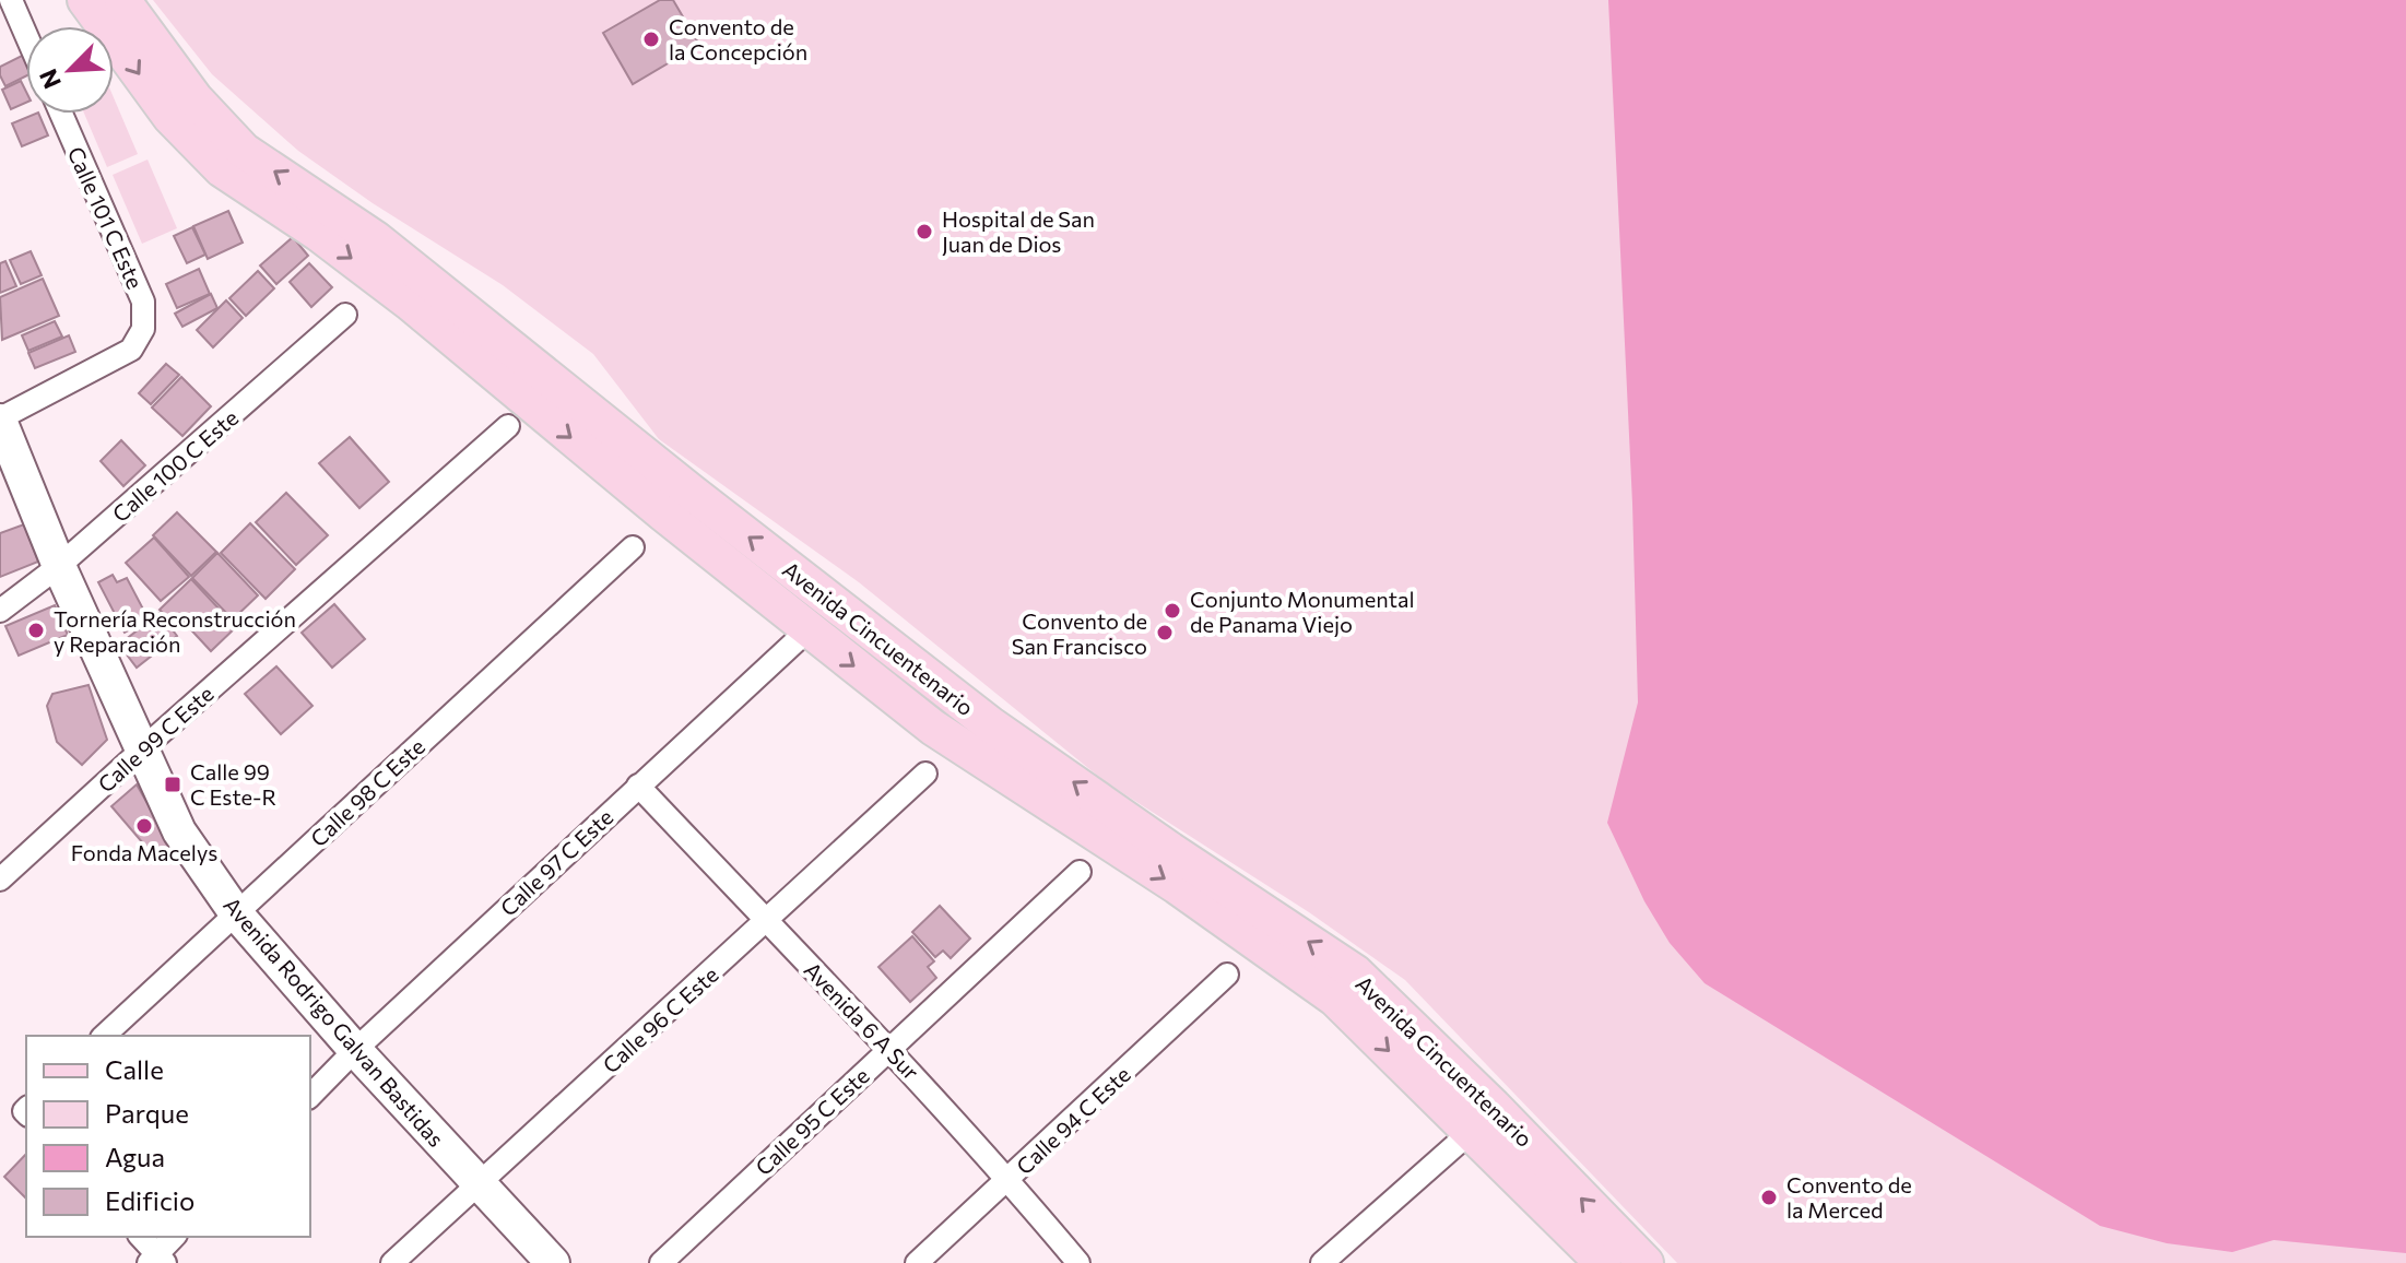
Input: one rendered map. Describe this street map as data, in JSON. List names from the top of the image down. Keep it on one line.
{"streets":{"main road":["Avenida Cincuentenario"],"street":["Calle 101 C Este","Calle 100 C Este","Calle 99 C Este","Calle 98 C Este","Calle 97 C Este","Calle 96 C Este","Avenida 6 A Sur","Avenida Rodrigo Galvan Bastidas","Calle 94 C Este","Calle 95 C Este"]},"crossings":[["Calle 101 C Este","Avenida Rodrigo Galvan Bastidas"],["Calle 100 C Este","Avenida Rodrigo Galvan Bastidas"],["Avenida Cincuentenario","Calle 97 C Este"],["Calle 99 C Este","Avenida Rodrigo Galvan Bastidas"],["Calle 98 C Este","Avenida Rodrigo Galvan Bastidas"],["Calle 97 C Este","Avenida 6 A Sur"],["Calle 97 C Este","Avenida Rodrigo Galvan Bastidas"],["Calle 96 C Este","Avenida 6 A Sur"],["Calle 96 C Este","Avenida Rodrigo Galvan Bastidas"],["Avenida 6 A Sur","Calle 94 C Este"],["Avenida 6 A Sur","Calle 95 C Este"]],"places":{"other":["Convento de la Concepción","Hospital de San Juan de Dios","Conjunto Monumental de Panama Viejo","Tornería Reconstrucción y Reparación","Convento de San Francisco","Fonda Macelys","Convento de la Merced"],"transit":["Calle 99 C Este-R"]},"legend":["Calle","Parque","Agua","Edificio"],"north":"bottom left"}
